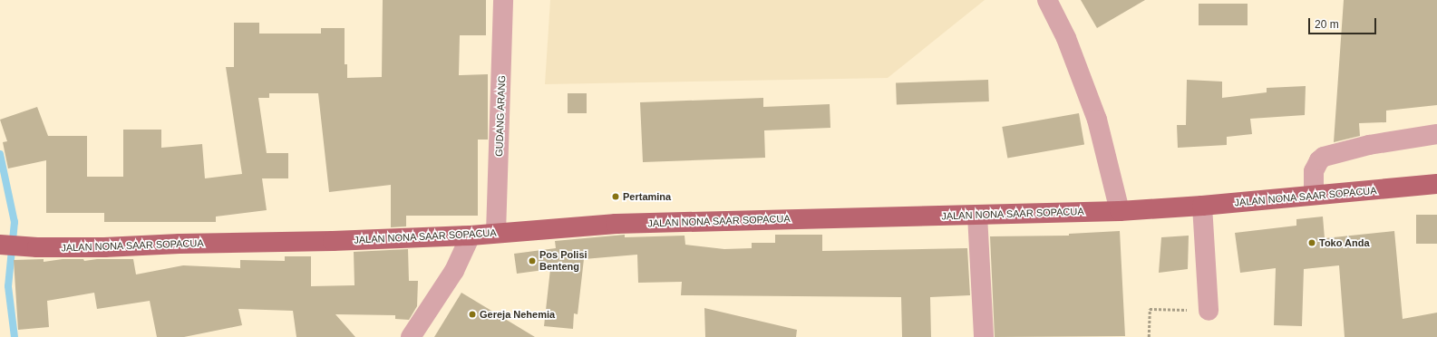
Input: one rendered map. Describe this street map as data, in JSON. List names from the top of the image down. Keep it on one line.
{"streets":{"main road":["JALAN NONA SAAR SOPACUA"],"street":["GUDANG ARANG"]},"crossings":[["GUDANG ARANG","JALAN NONA SAAR SOPACUA"]],"places":["Pertamina","Toko Anda","Pos Polisi Benteng","Gereja Nehemia"],"scale_bar":"20 m"}
